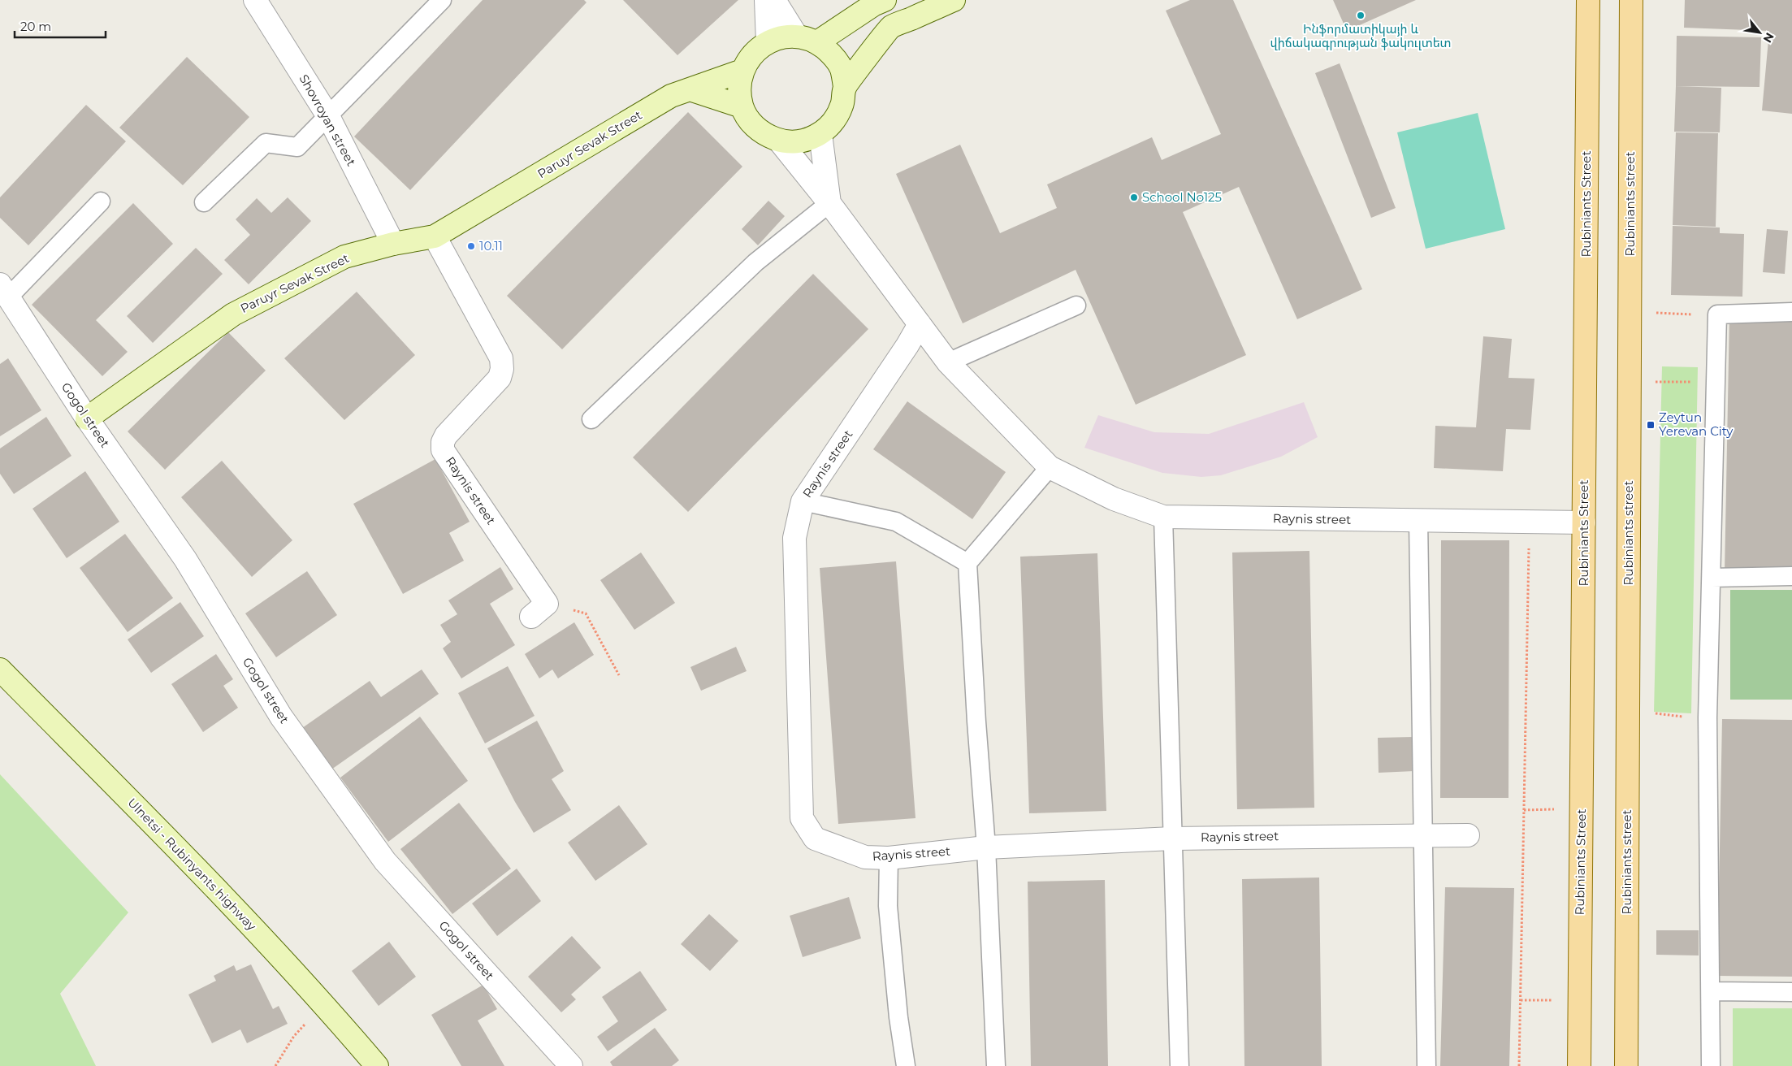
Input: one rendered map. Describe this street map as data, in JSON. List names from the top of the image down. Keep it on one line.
{"streets":{"main road":["Rubiniants Street","Rubiniants street"],"street":["Shovroyan street","Paruyr Sevak Street","Gogol street","Raynis street","Ulnetsi - Rubinyants highway"]},"crossings":[["Shovroyan street","Paruyr Sevak Street"],["Paruyr Sevak Street","Gogol street"],["Paruyr Sevak Street","Raynis street"],["Rubiniants Street","Raynis street"]],"places":{"other":["Ինֆորմատիկայի և վիճակագրության ֆակուլտետ","School No125","10.11"],"transit":["Zeytun Yerevan City"]},"scale_bar":"20 m","north":"bottom right"}
